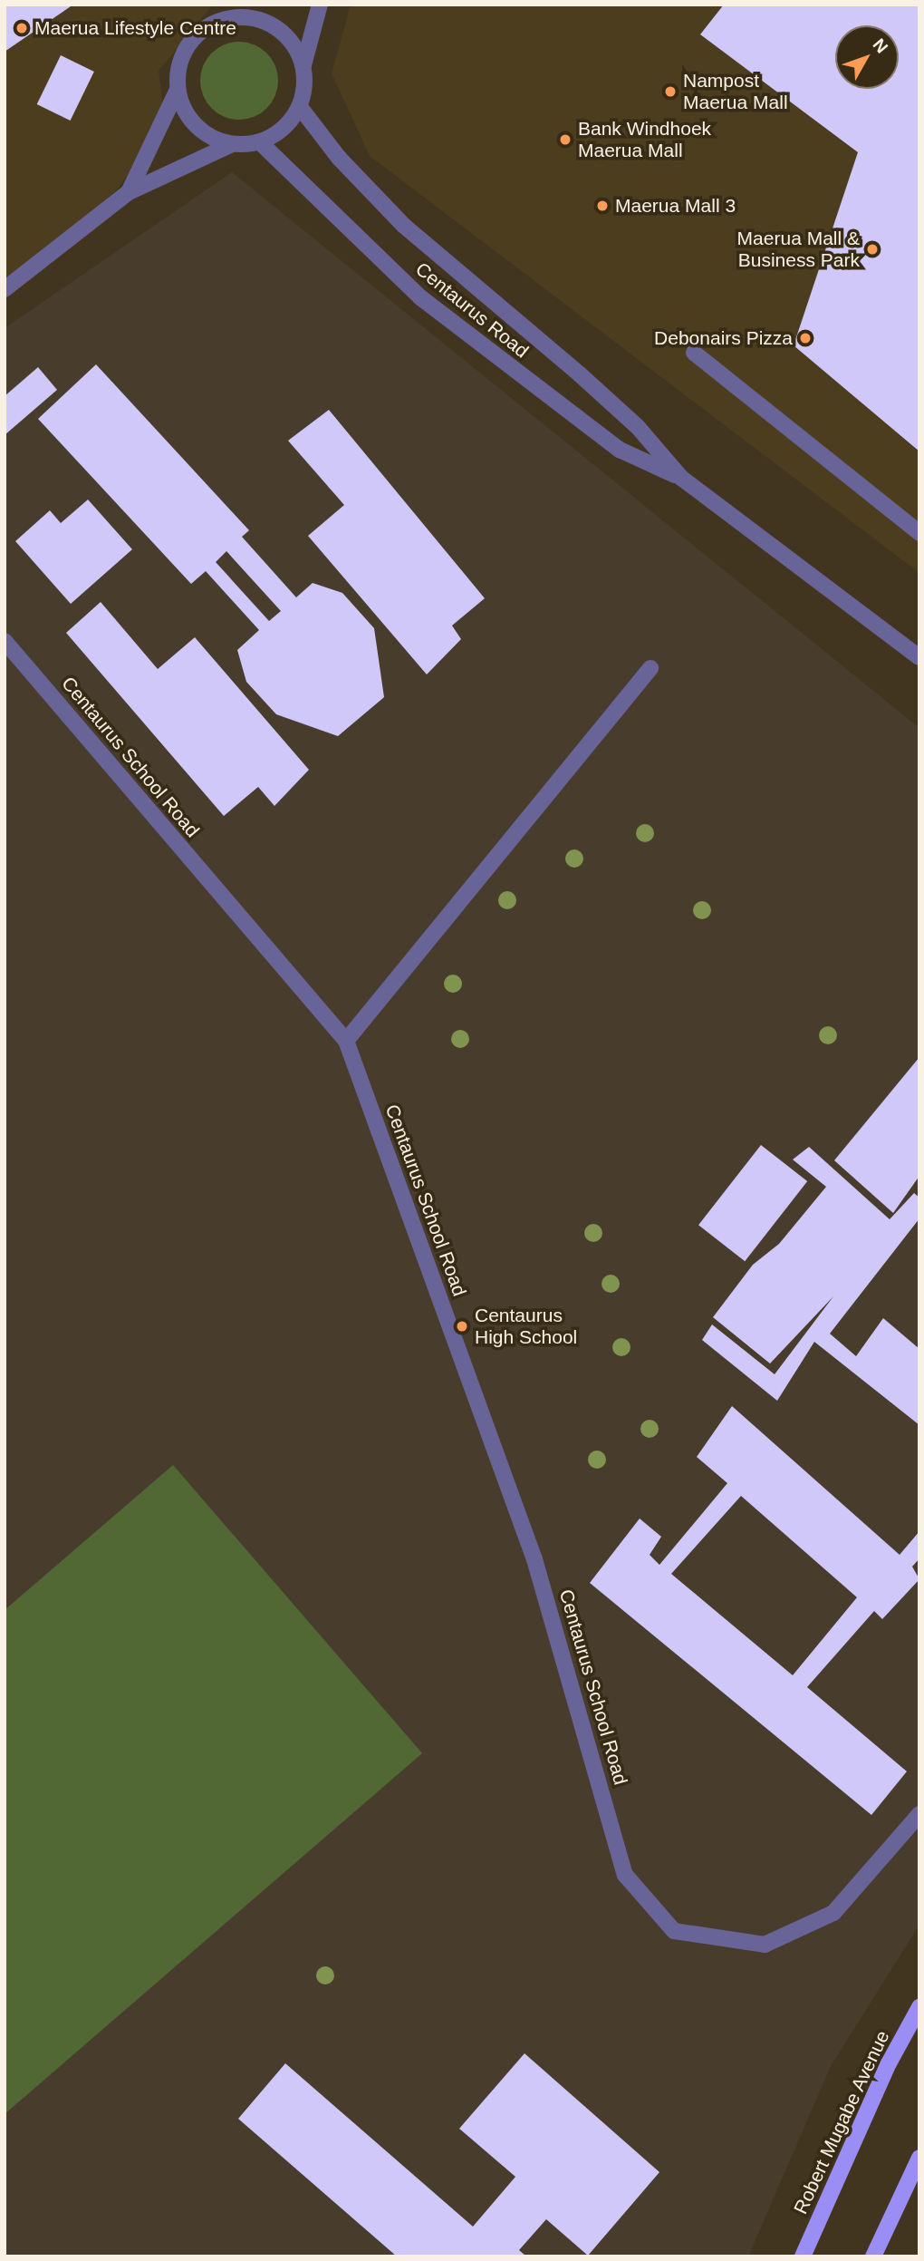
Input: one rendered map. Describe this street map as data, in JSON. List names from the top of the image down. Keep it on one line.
{"streets":{"main road":["Robert Mugabe Avenue"],"street":["Centaurus Road","Centaurus School Road"]},"places":["Maerua Lifestyle Centre","Nampost Maerua Mall","Bank Windhoek Maerua Mall","Maerua Mall 3","Maerua Mall & Business Park","Debonairs Pizza","Centaurus High School"],"north":"top right"}
